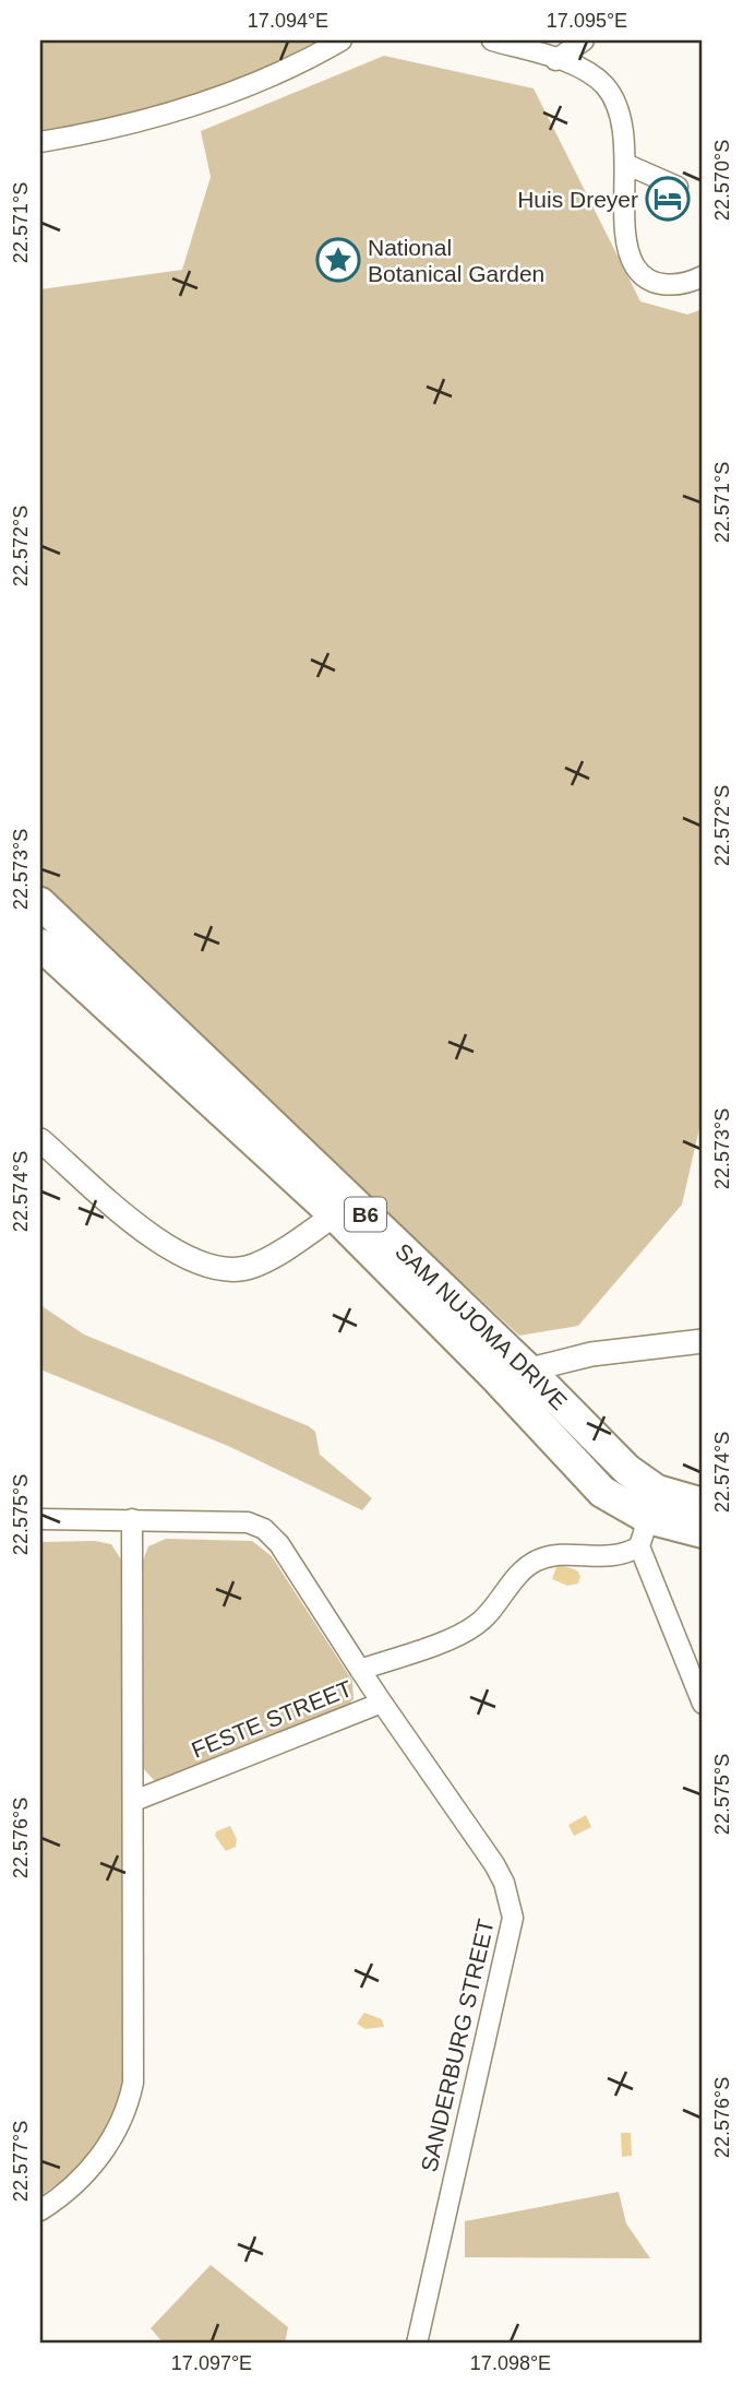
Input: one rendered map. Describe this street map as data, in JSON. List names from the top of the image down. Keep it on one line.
{"streets":{"highway":["B6","SAM NUJOMA DRIVE"],"street":["FESTE STREET","SANDERBURG STREET"]},"crossings":[["SAM NUJOMA DRIVE","FESTE STREET"],["FESTE STREET","SANDERBURG STREET"]],"places":{"hotel":["Huis Dreyer"],"place":["National Botanical Garden"]},"coordinates":["17.094°E","17.095°E","22.570°S","22.571°S","22.572°S","22.573°S","22.574°S","22.575°S","22.576°S","22.577°S","17.097°E","17.098°E"]}
